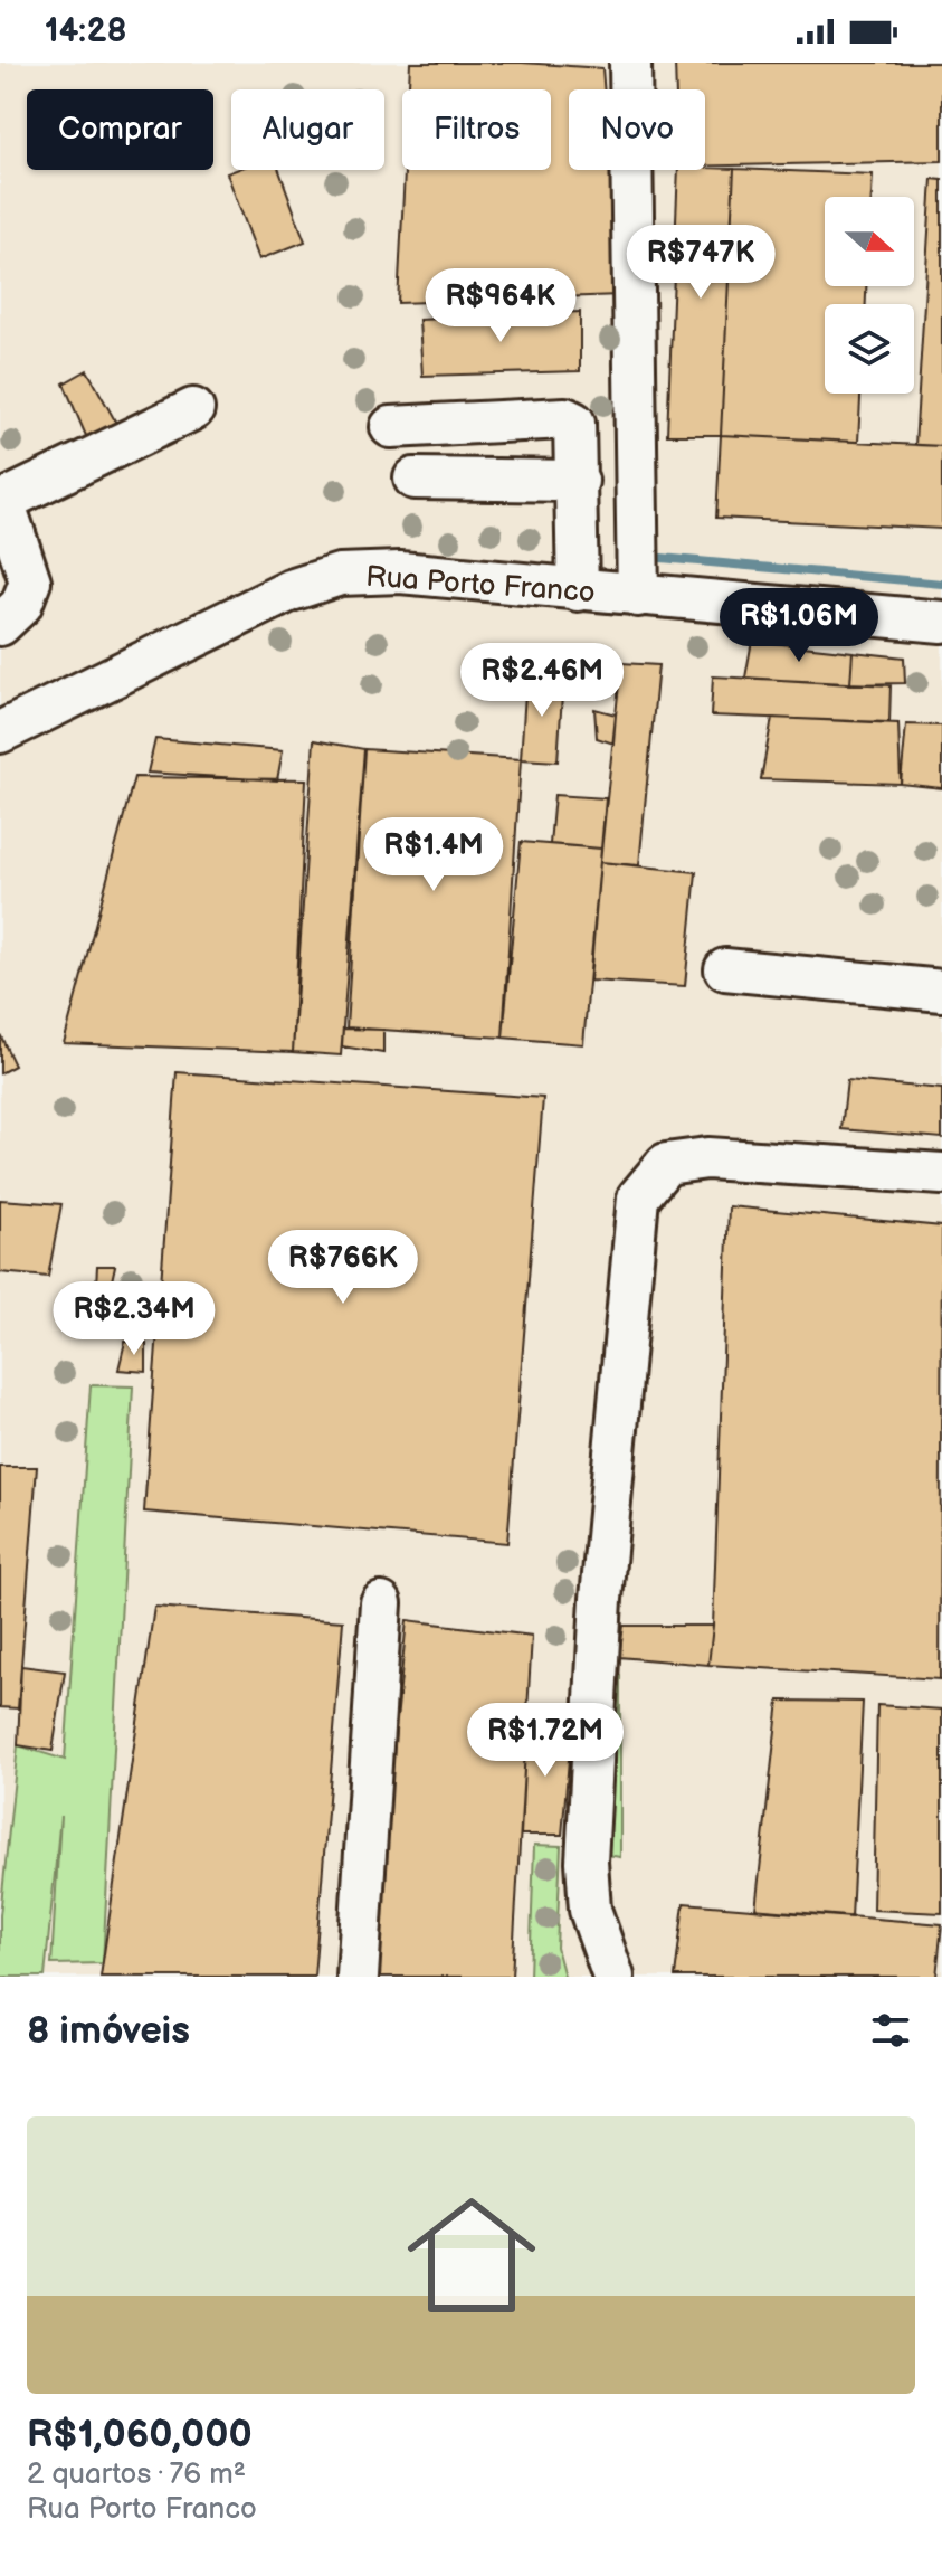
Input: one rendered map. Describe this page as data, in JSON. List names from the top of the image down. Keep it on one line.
{"streets":{"street":["Rua Porto Franco"]},"north":"right","page":{"status":"14:28","chip":["Comprar","Alugar","Filtros","Novo"],"price":["R$747K","R$964K","R$1.06M","R$2.46M","R$1.4M","R$766K","R$2.34M","R$1.72M"],"heading":"8 imóveis","list":[{"name":"R$1,060,000","note":"2 quartos · 76 m² · Rua Porto Franco"}]}}
